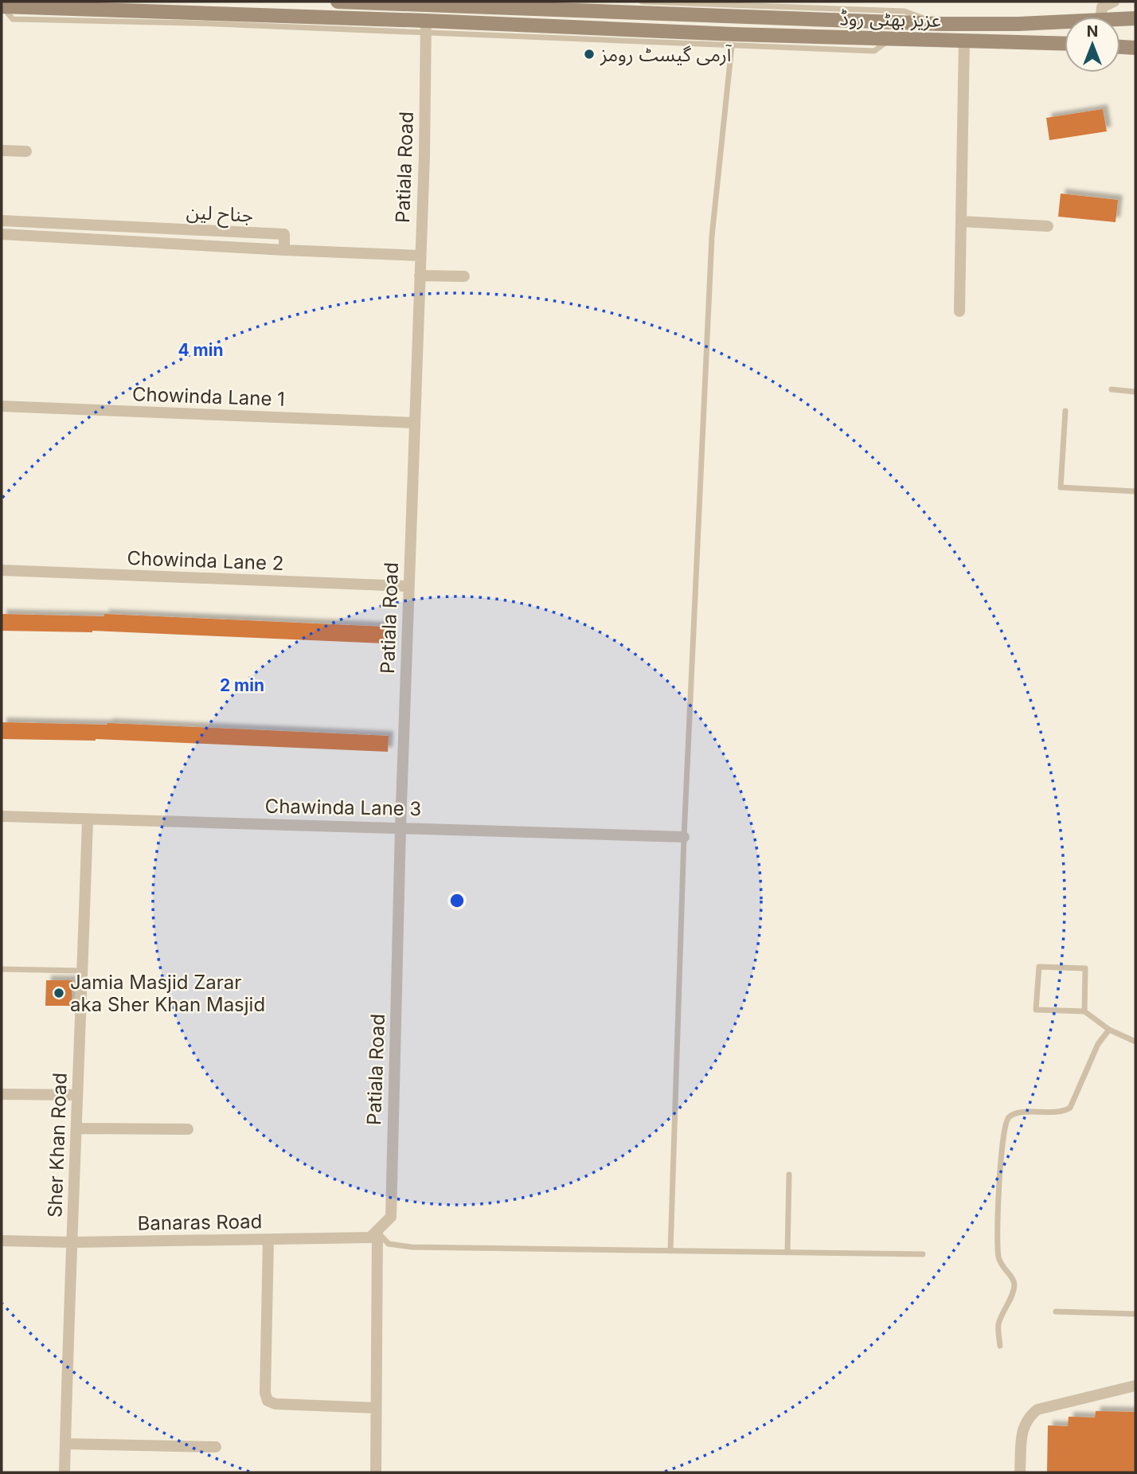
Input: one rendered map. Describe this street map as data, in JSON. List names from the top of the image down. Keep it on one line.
{"streets":{"main road":["عزیز بھٹی روڈ"],"street":["Patiala Road","جناح لین","Chowinda Lane 1","Chowinda Lane 2","Chawinda Lane 3","Sher Khan Road","Banaras Road"]},"crossings":[["عزیز بھٹی روڈ","Patiala Road"],["Patiala Road","Chowinda Lane 1"],["Patiala Road","Chowinda Lane 2"],["Patiala Road","Chawinda Lane 3"],["Patiala Road","Banaras Road"],["Chawinda Lane 3","Sher Khan Road"],["Sher Khan Road","Banaras Road"]],"places":["آرمی گیسٹ رومز","Jamia Masjid Zarar aka Sher Khan Masjid"],"north":"top","rings":["4 min","2 min"]}
